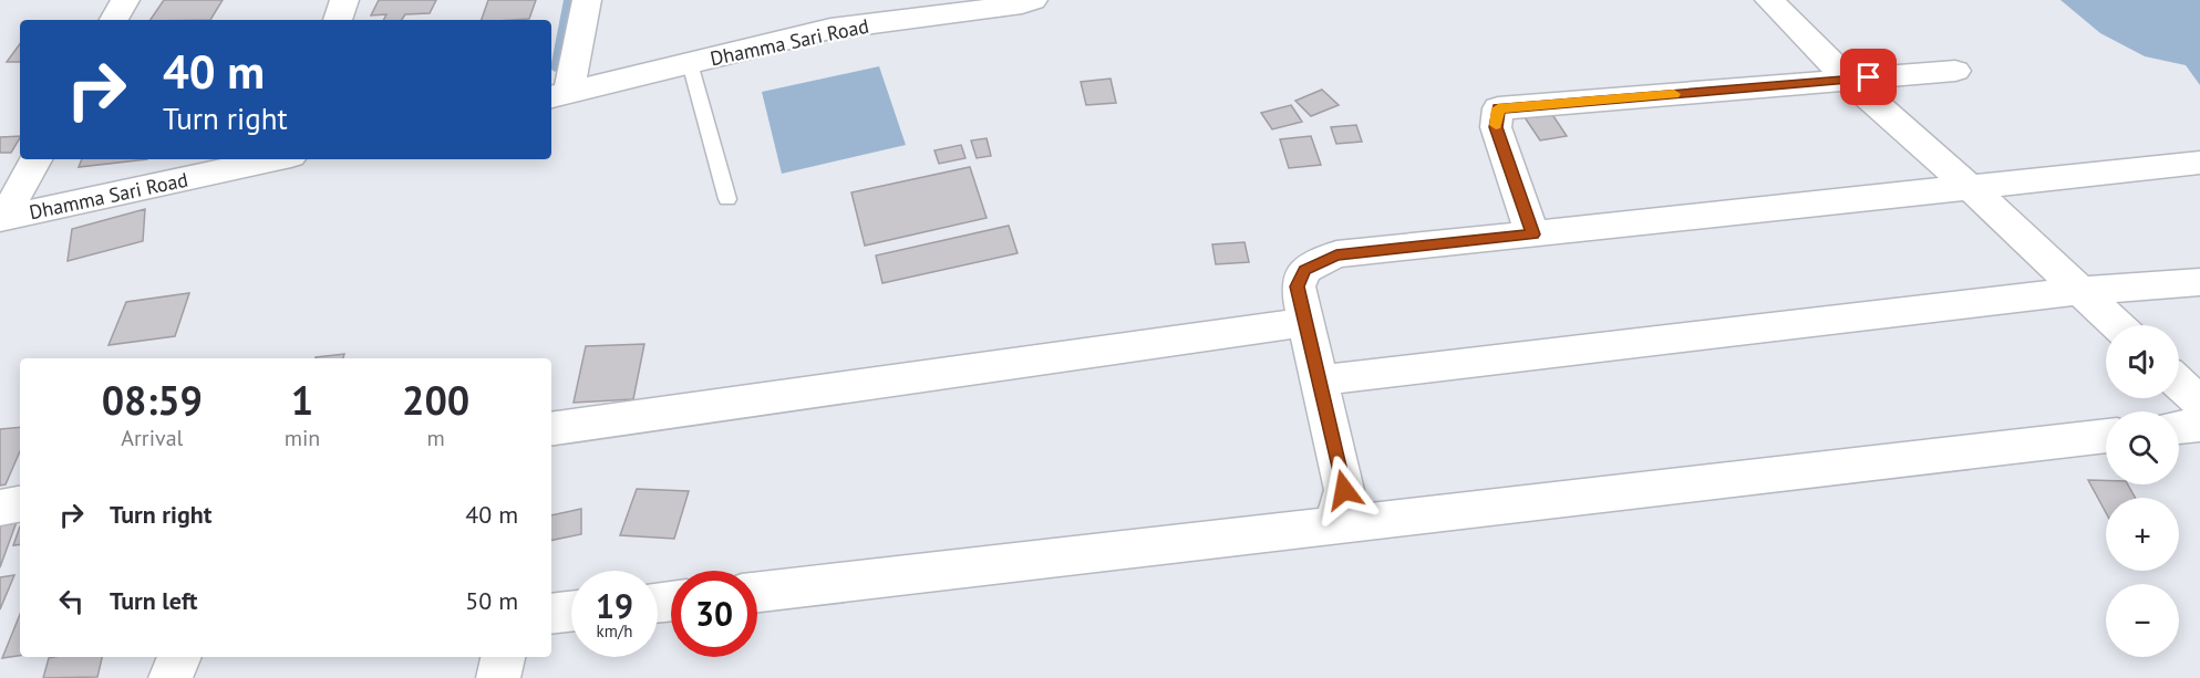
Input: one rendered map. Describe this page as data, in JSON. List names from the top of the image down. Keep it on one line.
{"streets":{"street":["Dhamma Sari Road"]},"page":{"turn":["40 m","Turn right"],"map_buttons":["+","−"],"eta":["08:59","Arrival","1","min","200","m"],"list":[{"name":"Turn right","value":"40 m"},{"name":"Turn left","value":"50 m"}],"speed":"19 km/h","limit":"30"}}
